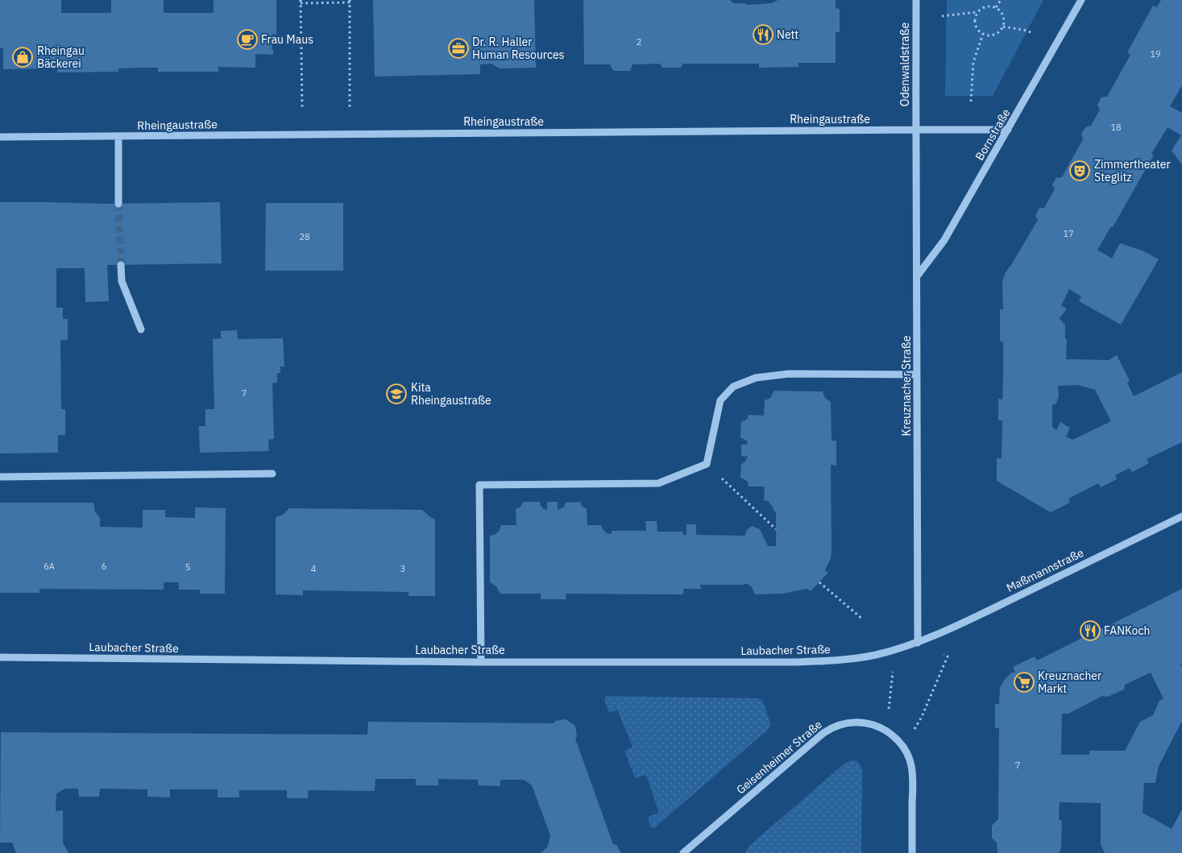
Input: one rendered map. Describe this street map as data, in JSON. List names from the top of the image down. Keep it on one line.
{"streets":{"street":["Odenwaldstraße","Rheingaustraße","Bornstraße","Kreuznacher Straße","Maßmannstraße","Laubacher Straße","Geisenheimer Straße"]},"crossings":[["Odenwaldstraße","Rheingaustraße"],["Odenwaldstraße","Kreuznacher Straße"],["Rheingaustraße","Bornstraße"],["Rheingaustraße","Kreuznacher Straße"],["Bornstraße","Kreuznacher Straße"],["Kreuznacher Straße","Maßmannstraße"],["Kreuznacher Straße","Laubacher Straße"],["Maßmannstraße","Laubacher Straße"]],"places":{"restaurant":["Nett","FANKoch"],"cafe":["Frau Maus"],"office":["Dr. R. Haller Human Resources"],"shop":["Rheingau Bäckerei"],"theatre":["Zimmertheater Steglitz"],"school or university":["Kita Rheingaustraße"],"supermarket":["Kreuznacher Markt"]},"house_numbers":["2","19","18","17","28","7","6A","6","5","4","3","7"]}
